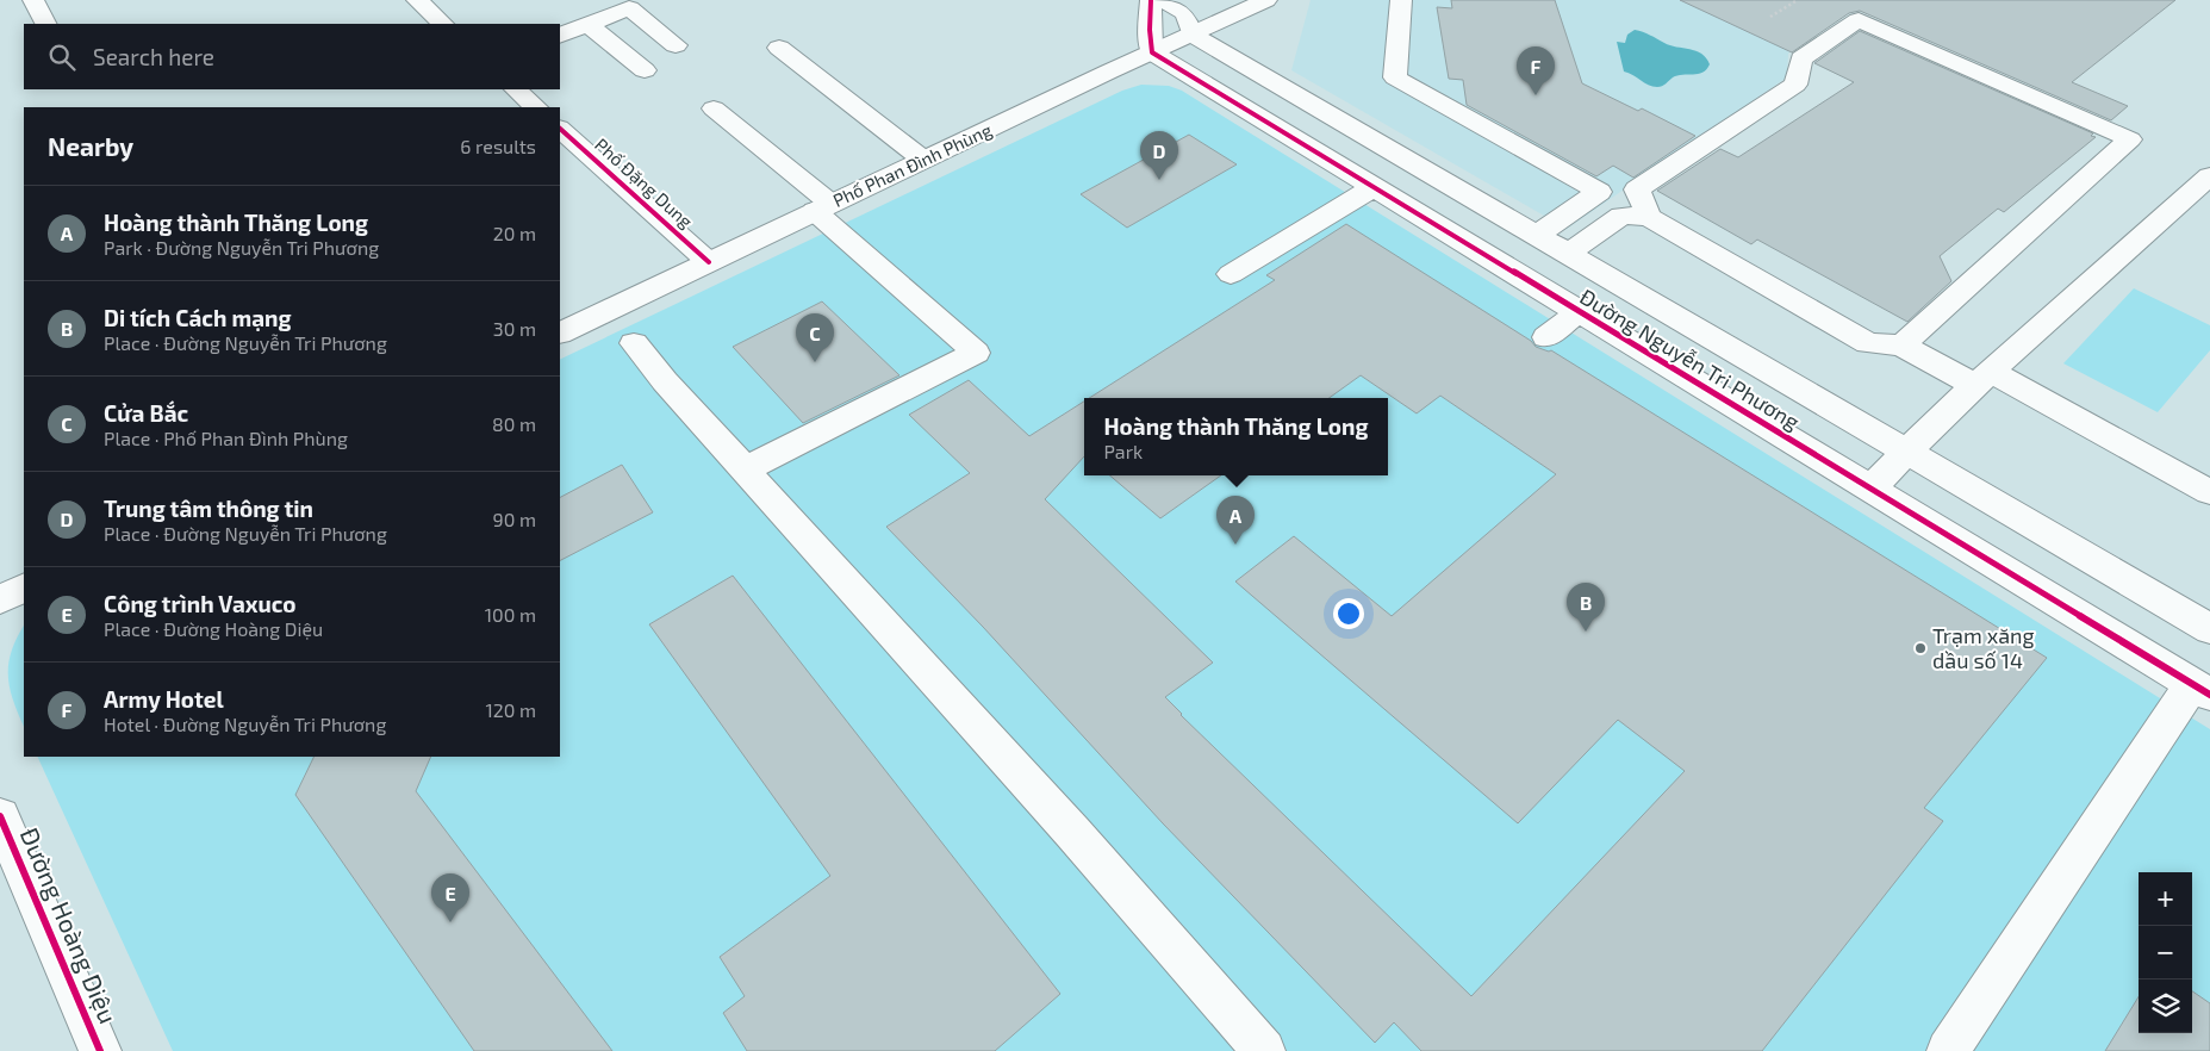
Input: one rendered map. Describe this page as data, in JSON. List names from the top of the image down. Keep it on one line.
{"streets":{"street":["Phố Phan Đình Phùng","Phố Đặng Dung","Đường Nguyễn Tri Phương","Đường Hoàng Diệu"]},"crossings":[["Phố Phan Đình Phùng","Phố Đặng Dung"],["Phố Phan Đình Phùng","Đường Nguyễn Tri Phương"]],"places":["Trạm xăng dầu số 14"],"page":{"search":"Search here","pins":["F","D","C","A","B","E"],"heading":["Nearby","6 results"],"list":[{"mark":"A","name":"Hoàng thành Thăng Long","note":"Park · Đường Nguyễn Tri Phương","value":"20 m"},{"mark":"B","name":"Di tích Cách mạng","note":"Place · Đường Nguyễn Tri Phương","value":"30 m"},{"mark":"C","name":"Cửa Bắc","note":"Place · Phố Phan Đình Phùng","value":"80 m"},{"mark":"D","name":"Trung tâm thông tin","note":"Place · Đường Nguyễn Tri Phương","value":"90 m"},{"mark":"E","name":"Công trình Vaxuco","note":"Place · Đường Hoàng Diệu","value":"100 m"},{"mark":"F","name":"Army Hotel","note":"Hotel · Đường Nguyễn Tri Phương","value":"120 m"}],"popup":["Hoàng thành Thăng Long","Park"],"map_buttons":["+","−"]}}
